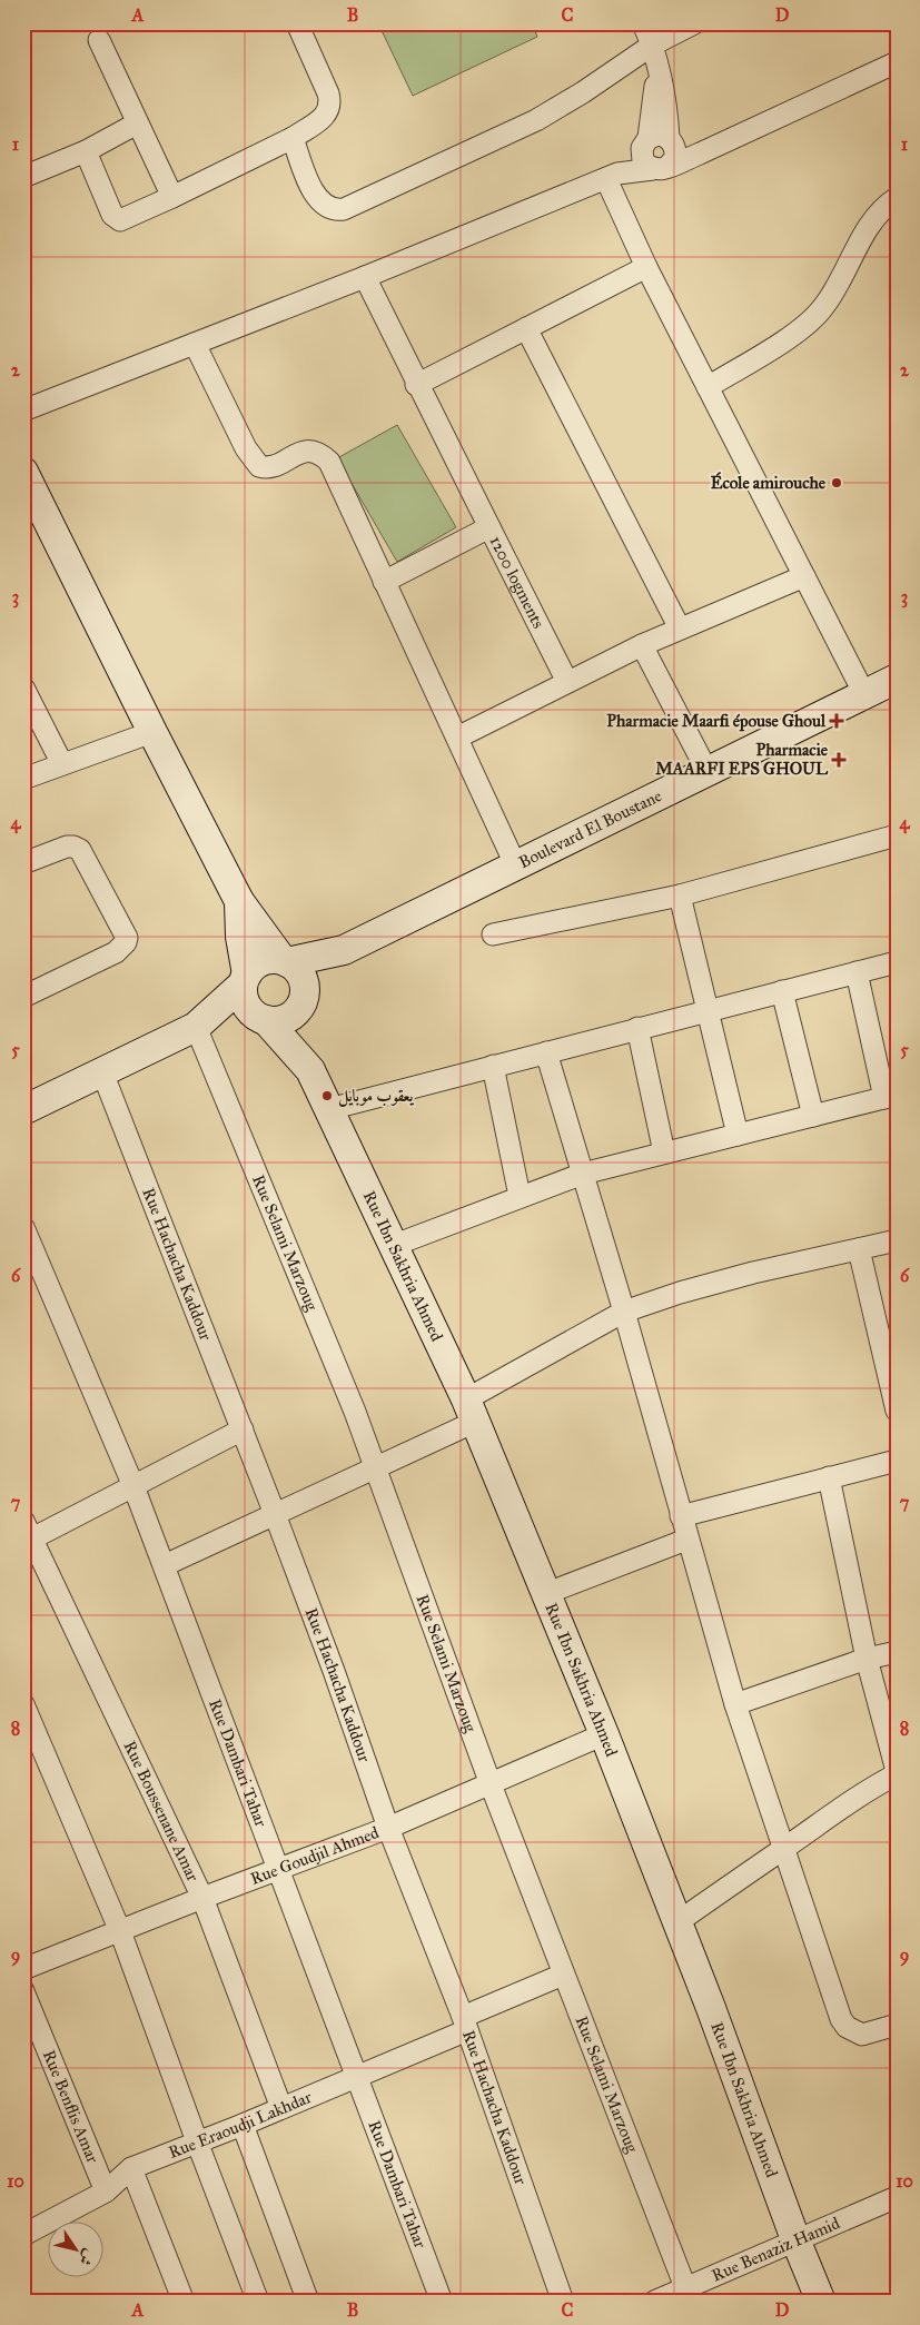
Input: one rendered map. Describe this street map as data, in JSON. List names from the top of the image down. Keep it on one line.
{"streets":{"main road":["Boulevard El Boustane","Rue Ibn Sakhria Ahmed"],"street":["1200 logments","Rue Selami Marzoug","Rue Hachacha Kaddour","Rue Dambari Tahar","Rue Boussenane Amar","Rue Goudjil Ahmed","Rue Benflis Amar","Rue Eraoudji Lakhdar","Rue Benaziz Hamid"]},"crossings":[["Rue Selami Marzoug","Rue Goudjil Ahmed"],["Rue Selami Marzoug","Rue Eraoudji Lakhdar"],["Rue Selami Marzoug","Rue Benaziz Hamid"],["Rue Hachacha Kaddour","Rue Goudjil Ahmed"],["Rue Hachacha Kaddour","Rue Eraoudji Lakhdar"],["Rue Ibn Sakhria Ahmed","Rue Goudjil Ahmed"],["Rue Ibn Sakhria Ahmed","Rue Benaziz Hamid"],["Rue Dambari Tahar","Rue Goudjil Ahmed"],["Rue Dambari Tahar","Rue Eraoudji Lakhdar"],["Rue Boussenane Amar","Rue Goudjil Ahmed"],["Rue Boussenane Amar","Rue Eraoudji Lakhdar"],["Rue Benflis Amar","Rue Eraoudji Lakhdar"]],"places":{"other":["École amirouche","يعقوب موبايل"],"health":["Pharmacie Maarfi épouse Ghoul","Pharmacie MAARFI EPS GHOUL"]},"north":"bottom right","grid":{"columns":["A","B","C","D"],"rows":["1","2","3","4","5","6","7","8","9","10"]}}
